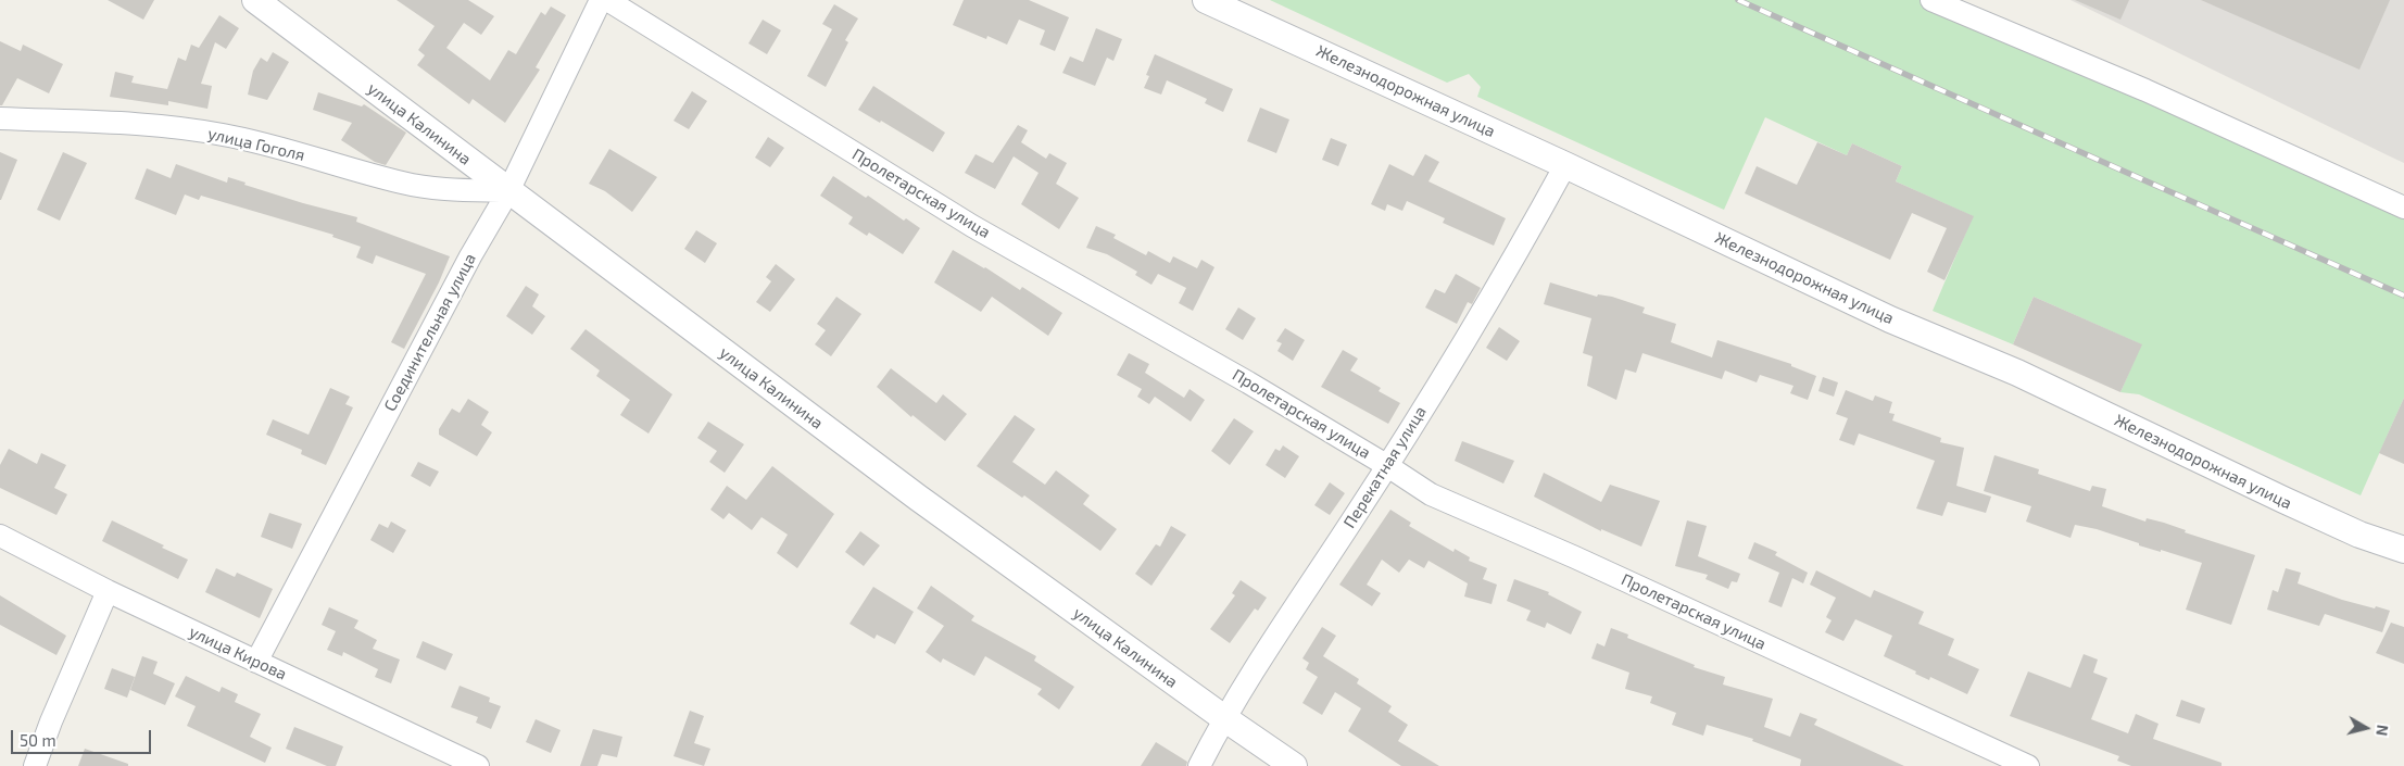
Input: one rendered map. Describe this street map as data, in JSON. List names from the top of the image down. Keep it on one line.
{"streets":{"street":["Железнодорожная улица","улица Калинина","улица Гоголя","Пролетарская улица","Соединительная улица","Перекатная улица","улица Кирова"]},"crossings":[["Железнодорожная улица","Перекатная улица"],["улица Калинина","улица Гоголя"],["улица Калинина","Соединительная улица"],["улица Калинина","Перекатная улица"],["улица Гоголя","Соединительная улица"],["Пролетарская улица","Перекатная улица"],["Соединительная улица","улица Кирова"]],"scale_bar":"50 m","north":"right"}
